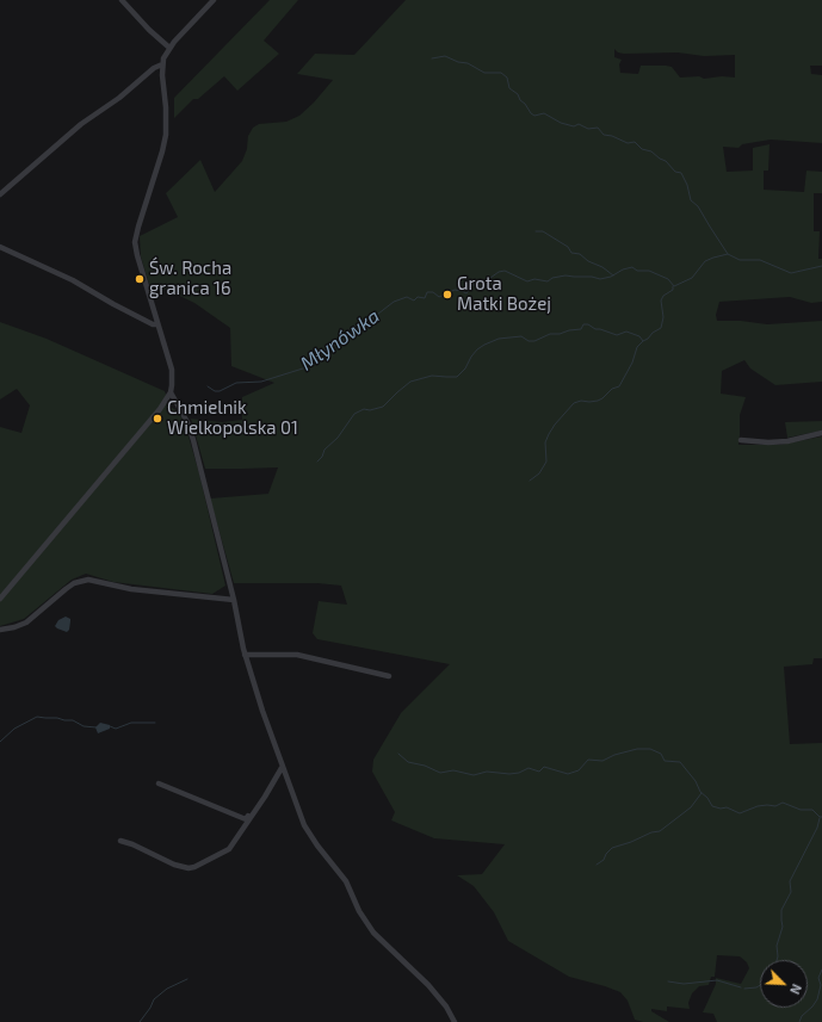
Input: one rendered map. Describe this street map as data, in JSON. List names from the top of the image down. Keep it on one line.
{"water":["Młynówka"],"places":["Św. Rocha granica 16","Grota Matki Bożej","Chmielnik Wielkopolska 01"],"north":"bottom right"}
